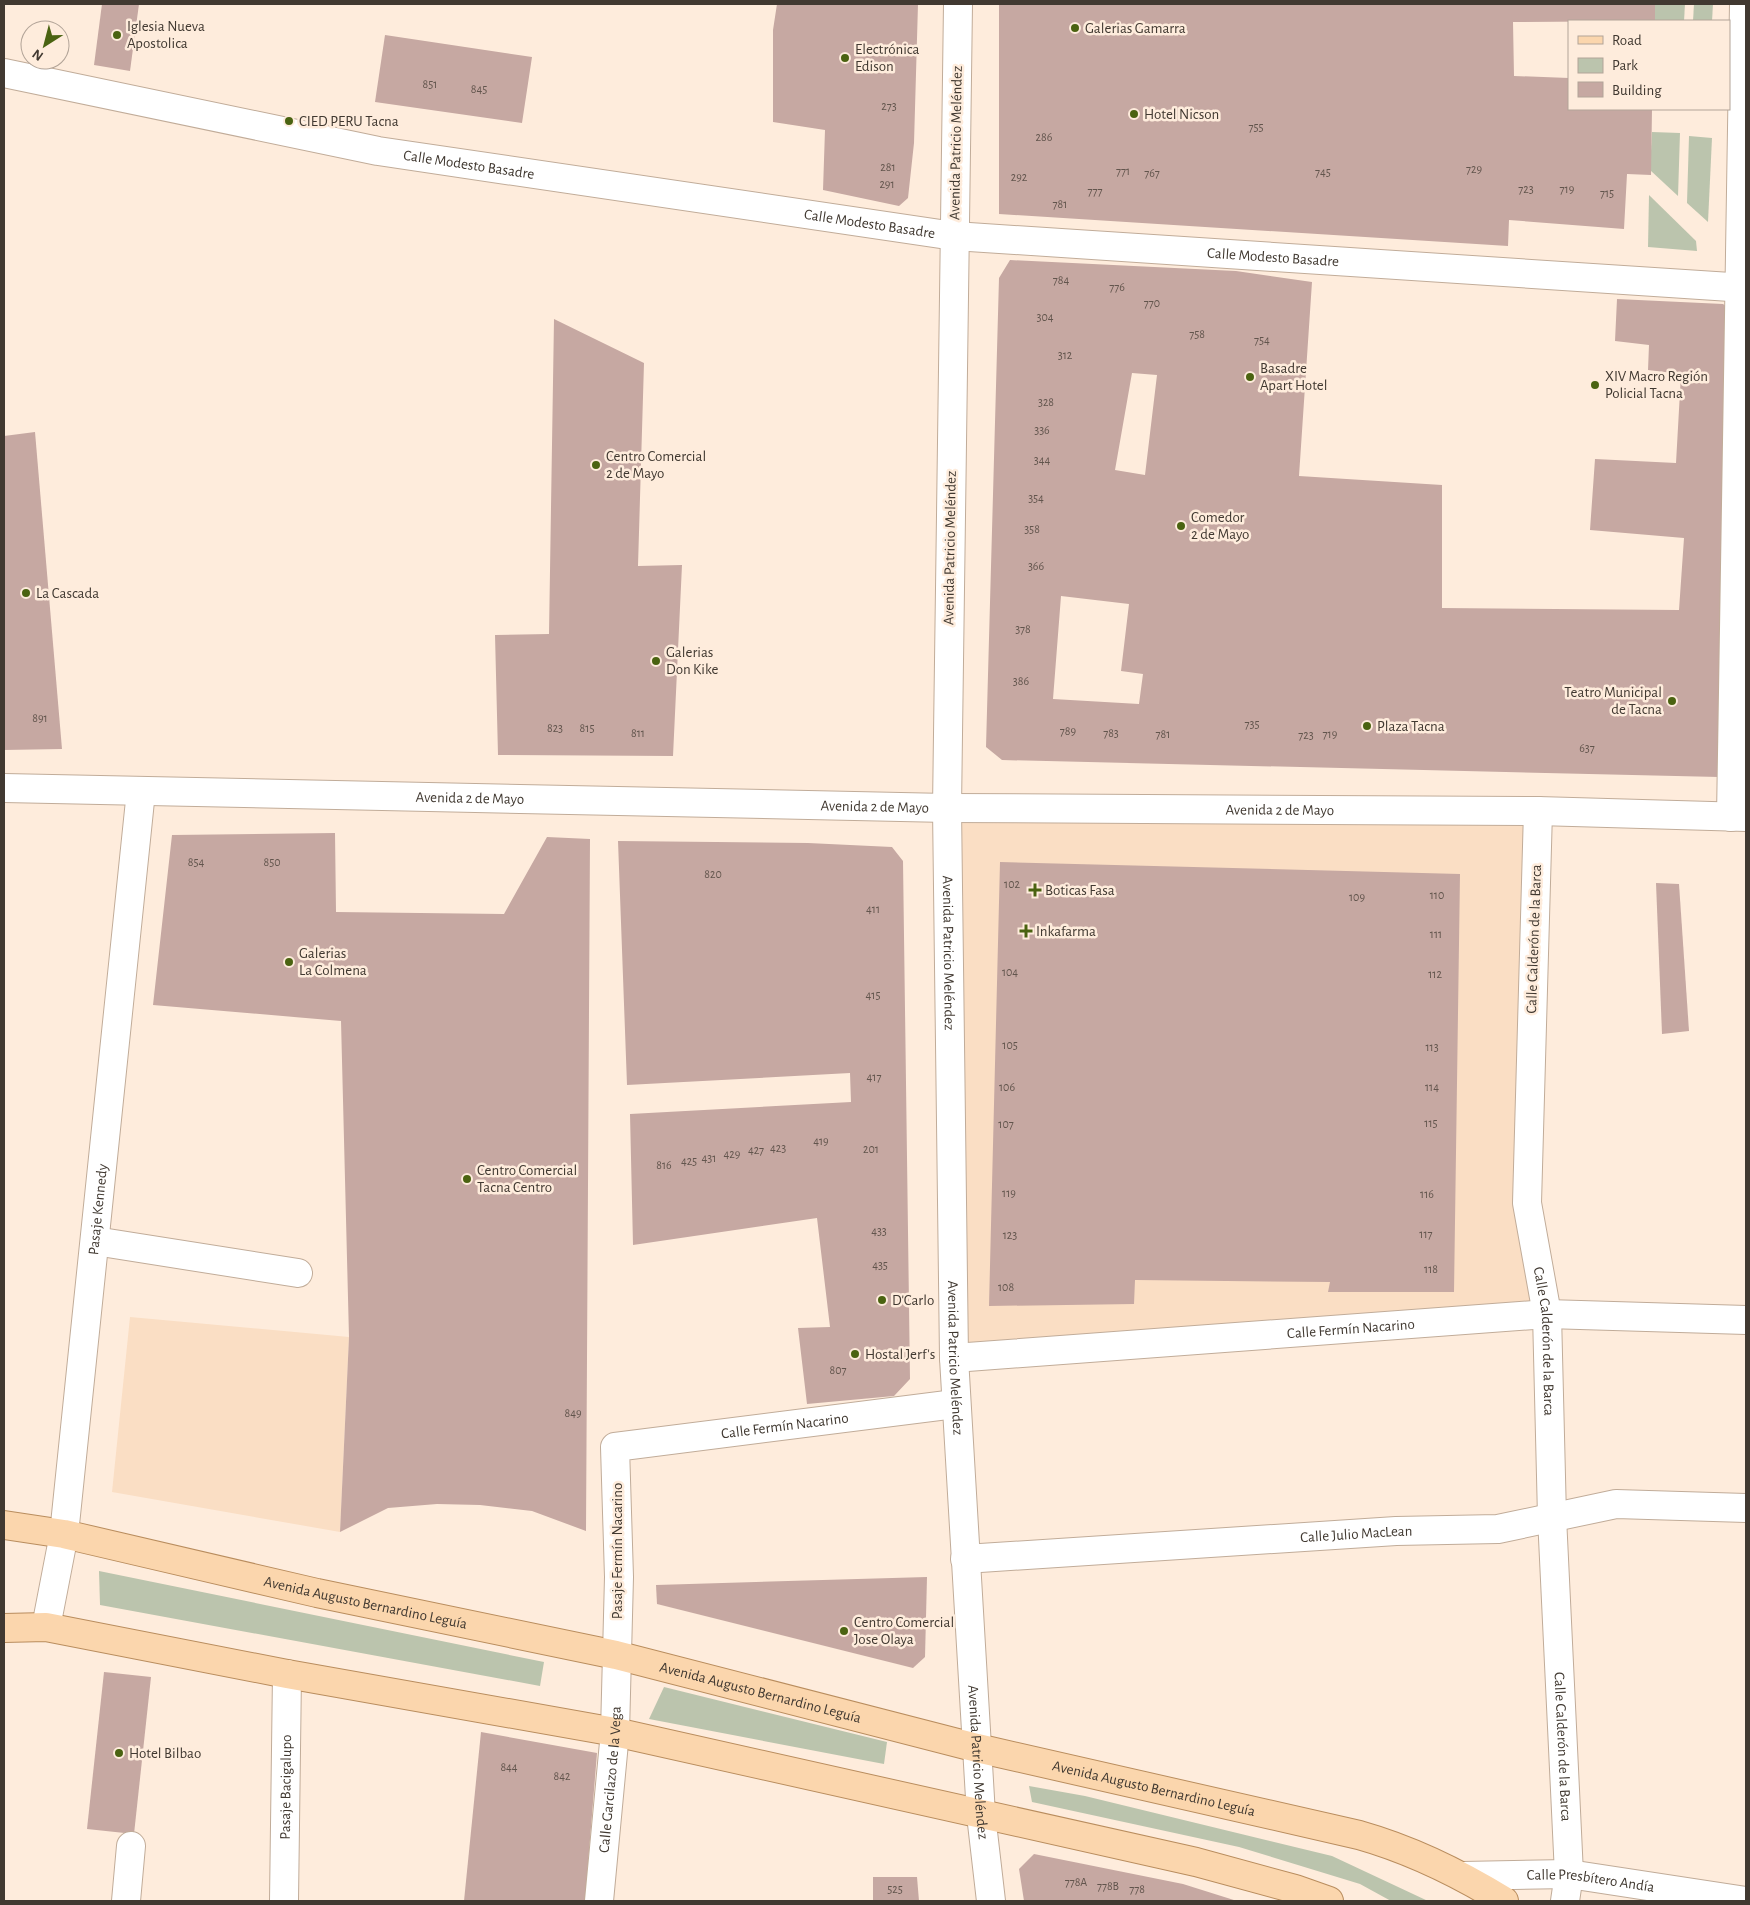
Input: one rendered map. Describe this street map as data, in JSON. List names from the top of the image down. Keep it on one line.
{"streets":{"main road":["Avenida Augusto Bernardino Leguía"],"street":["Avenida Patricio Meléndez","Calle Modesto Basadre","Avenida 2 de Mayo","Calle Calderón de la Barca","Pasaje Kennedy","Calle Fermín Nacarino","Calle Julio MacLean","Pasaje Fermín Nacarino","Calle Garcilazo de la Vega","Pasaje Bacigalupo","Calle Presbítero Andía"]},"crossings":[["Avenida Patricio Meléndez","Calle Modesto Basadre"],["Avenida Patricio Meléndez","Avenida 2 de Mayo"],["Avenida Patricio Meléndez","Calle Fermín Nacarino"],["Avenida Patricio Meléndez","Calle Julio MacLean"],["Avenida Patricio Meléndez","Avenida Augusto Bernardino Leguía"],["Avenida 2 de Mayo","Calle Calderón de la Barca"],["Avenida 2 de Mayo","Pasaje Kennedy"],["Calle Calderón de la Barca","Calle Fermín Nacarino"],["Calle Calderón de la Barca","Calle Julio MacLean"],["Calle Calderón de la Barca","Calle Presbítero Andía"],["Pasaje Kennedy","Avenida Augusto Bernardino Leguía"],["Calle Fermín Nacarino","Pasaje Fermín Nacarino"],["Pasaje Fermín Nacarino","Avenida Augusto Bernardino Leguía"],["Pasaje Fermín Nacarino","Calle Garcilazo de la Vega"],["Avenida Augusto Bernardino Leguía","Calle Garcilazo de la Vega"],["Avenida Augusto Bernardino Leguía","Calle Presbítero Andía"]],"places":{"other":["Galerias Gamarra","Iglesia Nueva Apostolica","Electrónica Edison","Hotel Nicson","CIED PERU Tacna","Basadre Apart Hotel","XIV Macro Región Policial Tacna","Centro Comercial 2 de Mayo","Comedor 2 de Mayo","La Cascada","Galerias Don Kike","Teatro Municipal de Tacna","Plaza Tacna","Galerias La Colmena","Centro Comercial Tacna Centro","D'Carlo","Hostal Jerf's","Centro Comercial Jose Olaya","Hotel Bilbao"],"health":["Boticas Fasa","Inkafarma"]},"house_numbers":["851","845","273","755","286","281","729","771","745","767","292","291","723","719","777","715","781","784","776","770","304","758","754","312","328","336","344","354","358","366","378","386","891","735","823","815","789","811","783","781","719","723","637","854","850","820","102","110","109","411","111","104","112","415","105","113","417","106","114","115","107","419","423","201","427","429","431","425","816","119","116","433","117","123","435","118","108","807","849","844","842","778A","778B","525","778"],"legend":["Road","Park","Building"],"north":"bottom left"}
